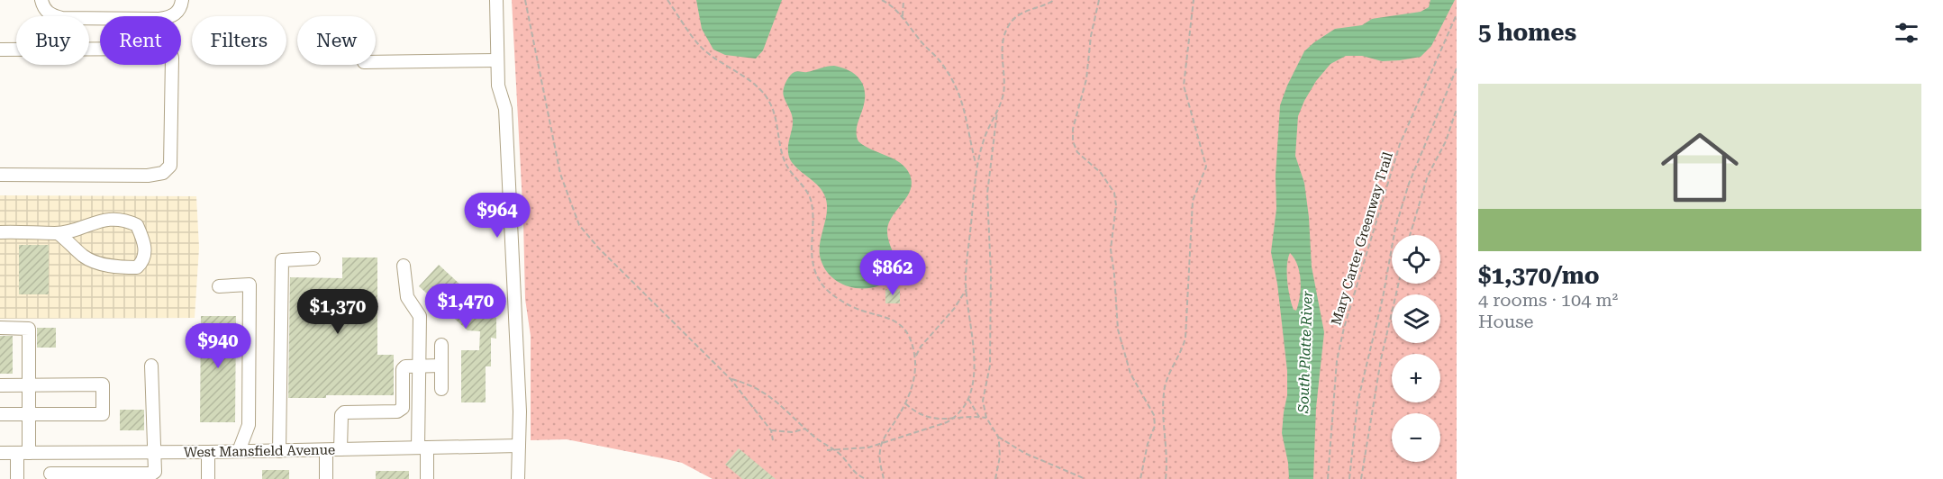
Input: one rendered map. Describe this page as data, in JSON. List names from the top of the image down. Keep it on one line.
{"streets":{"street":["West Mansfield Avenue"],"path":["Mary Carter Greenway Trail"]},"water":["South Platte River"],"page":{"heading":"5 homes","chip":["Buy","Rent","Filters","New"],"list":[{"name":"$1,370/mo","note":"4 rooms · 104 m² · House"}],"price":["$964","$862","$1,470","$1,370","$940"],"map_buttons":["+","−"]}}
